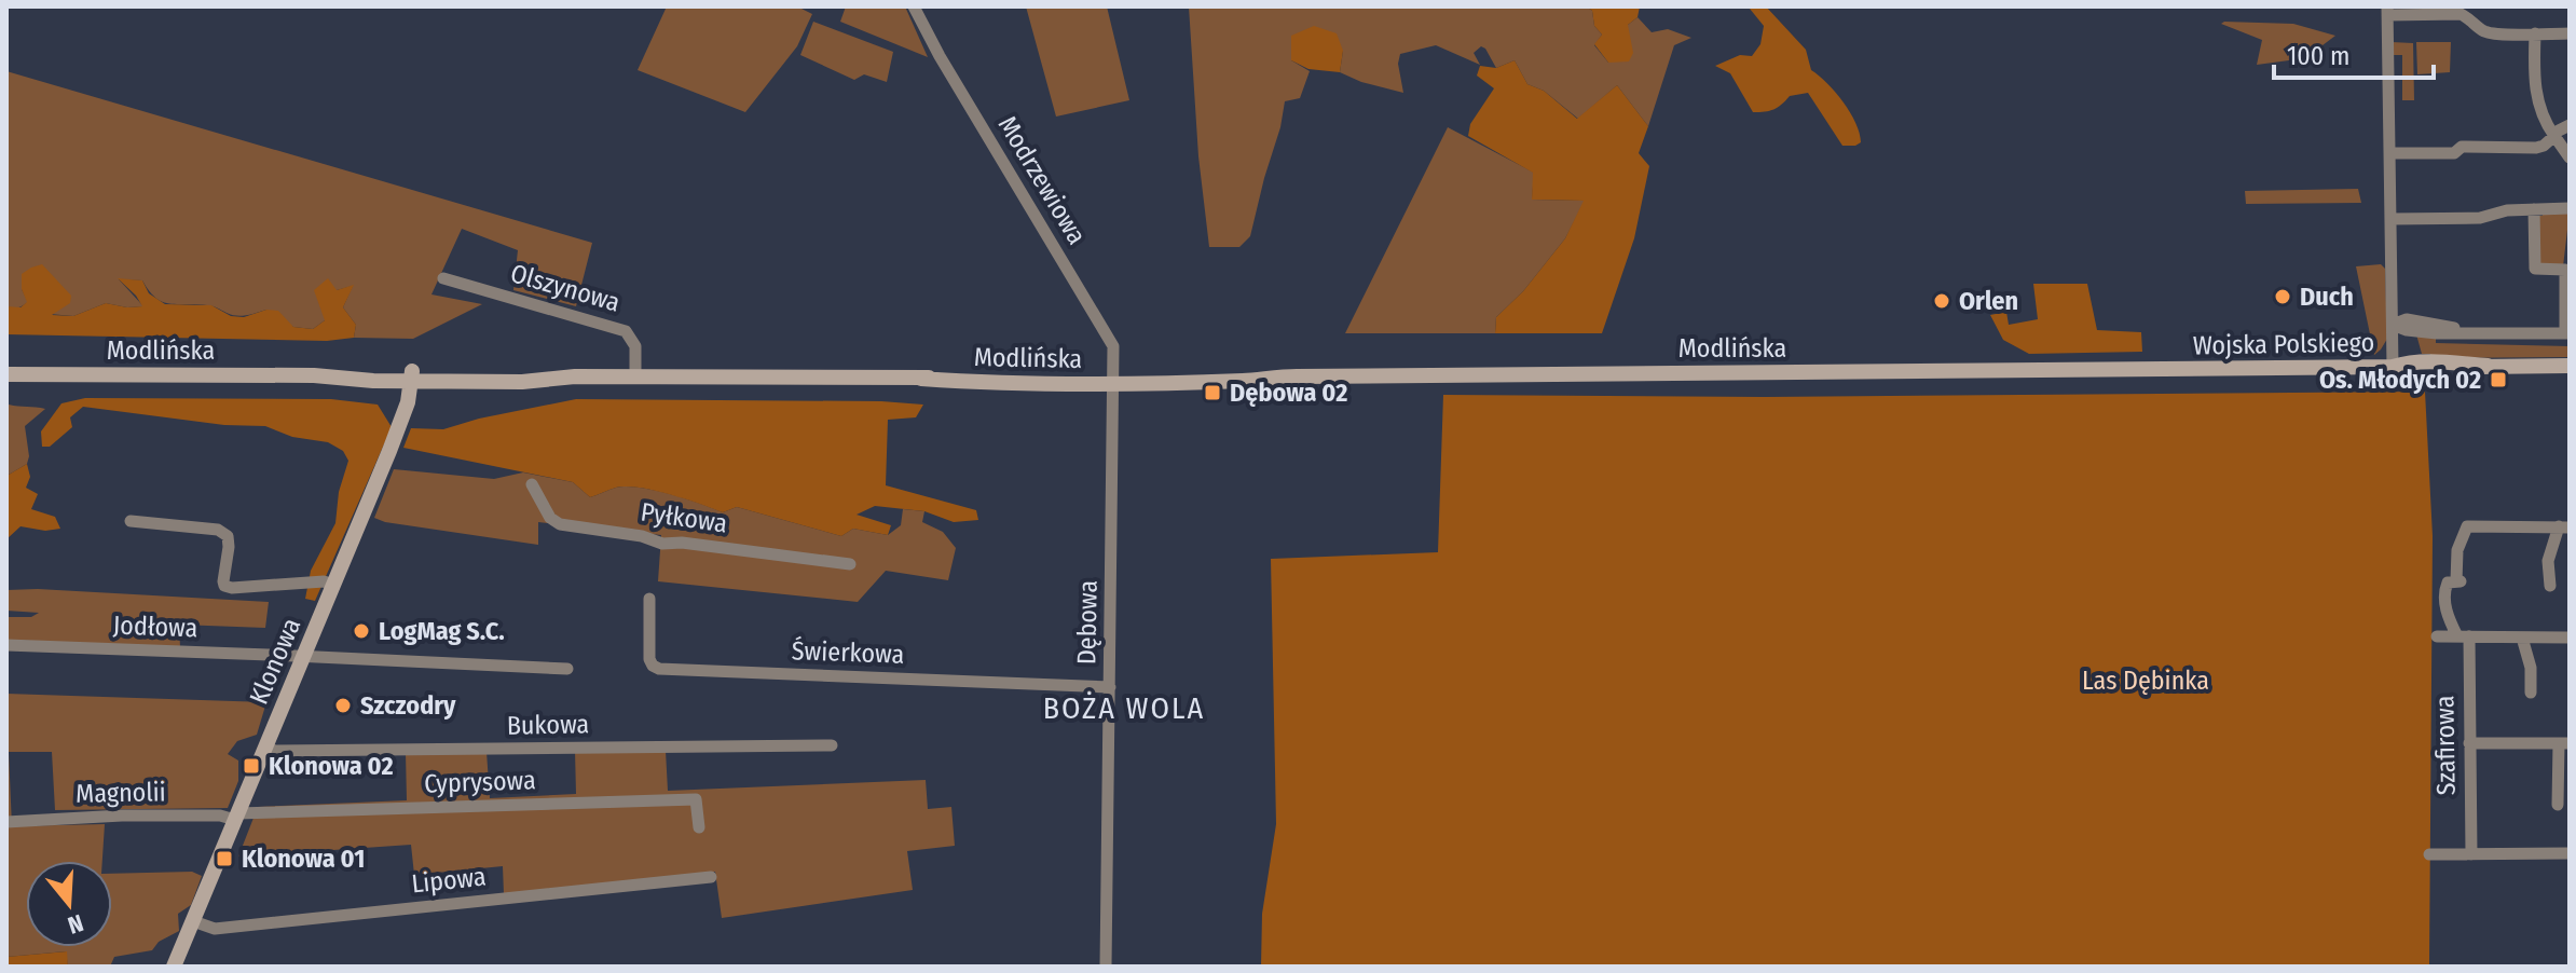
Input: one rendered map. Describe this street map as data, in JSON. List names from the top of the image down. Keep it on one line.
{"streets":{"main road":["Wojska Polskiego","Modlińska","Klonowa"],"street":["Modrzewiowa","Olszynowa","Pyłkowa","Dębowa","Jodłowa","Świerkowa","Bukowa","Szafirowa","Cyprysowa","Magnolii","Lipowa"]},"crossings":[["Modrzewiowa","Modlińska"],["Modrzewiowa","Dębowa"],["Olszynowa","Modlińska"],["Wojska Polskiego","Modlińska"],["Modlińska","Dębowa"],["Modlińska","Klonowa"],["Dębowa","Świerkowa"],["Jodłowa","Klonowa"],["Klonowa","Bukowa"],["Klonowa","Cyprysowa"],["Klonowa","Magnolii"],["Klonowa","Lipowa"],["Cyprysowa","Magnolii"]],"districts":["BOŻA WOLA"],"parks":["Las Dębinka"],"places":{"other":["Duch","Orlen","LogMag S.C.","Szczodry"],"transit":["Os. Młodych 02","Dębowa 02","Klonowa 02","Klonowa 01"]},"scale_bar":"100 m","north":"bottom"}
